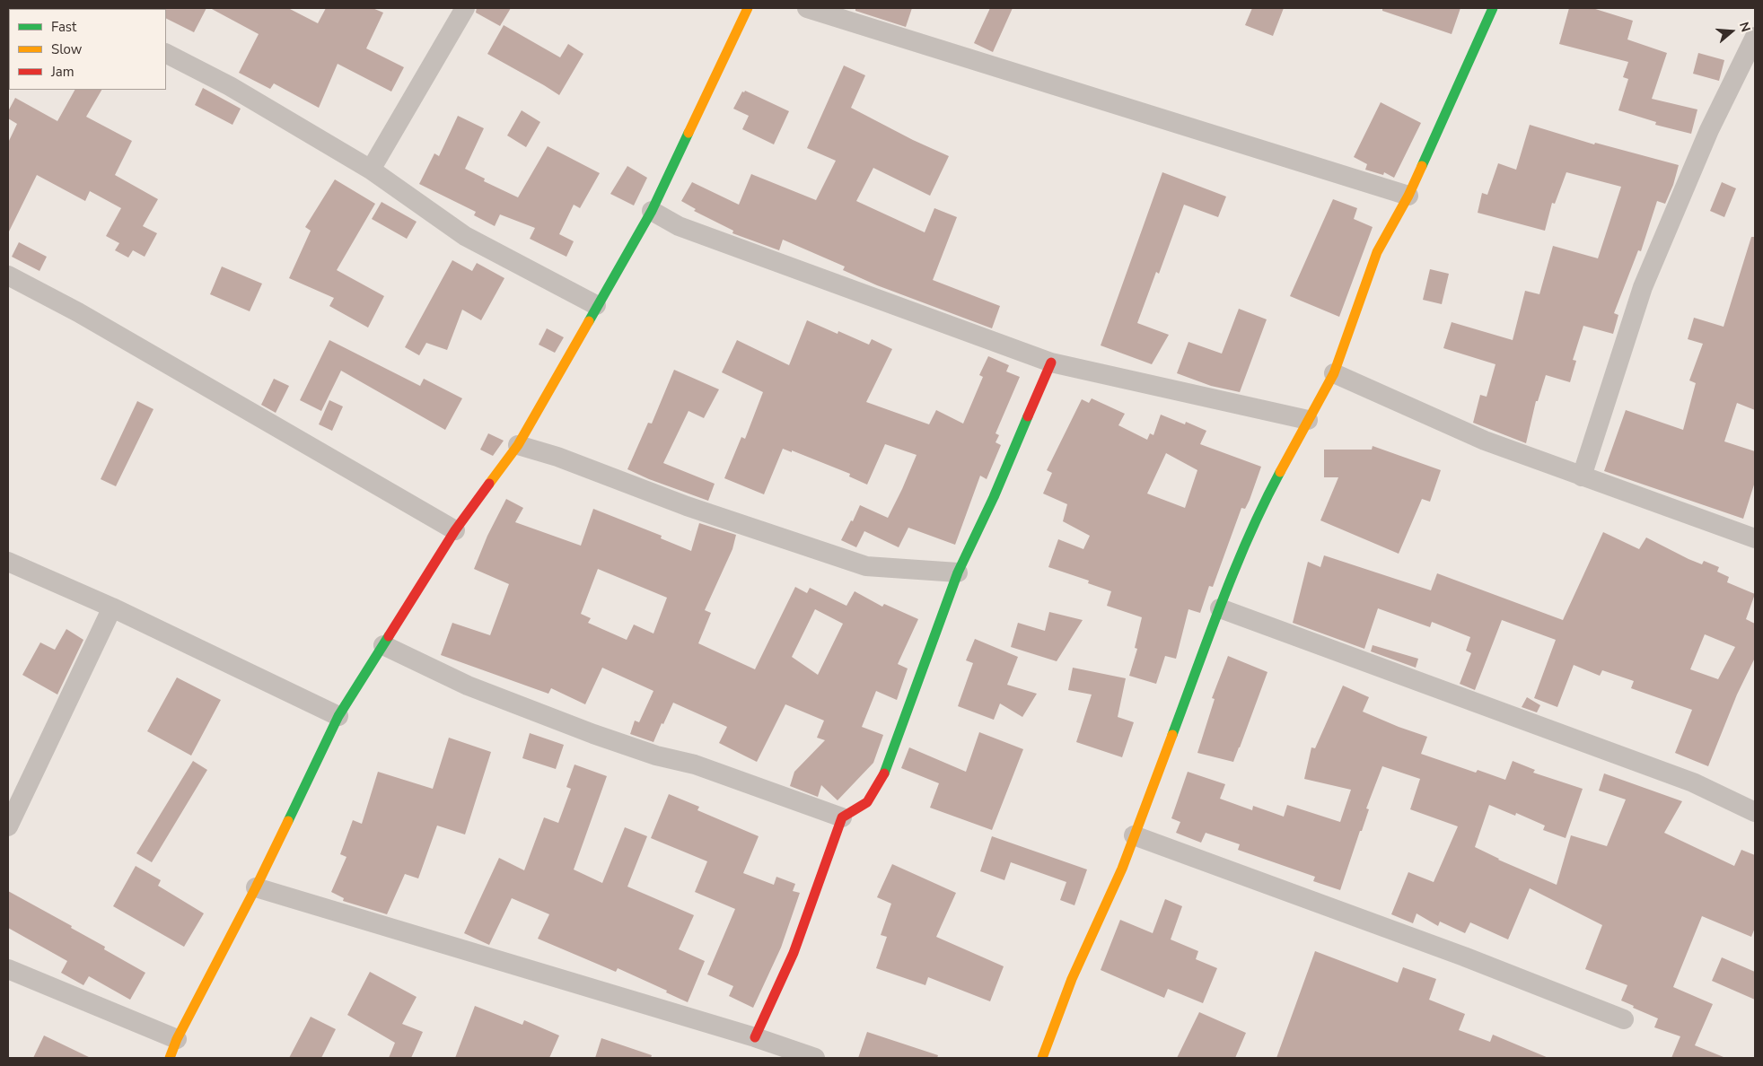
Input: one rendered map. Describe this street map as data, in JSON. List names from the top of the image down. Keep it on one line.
{"legend":["Fast","Slow","Jam"],"north":"right"}
